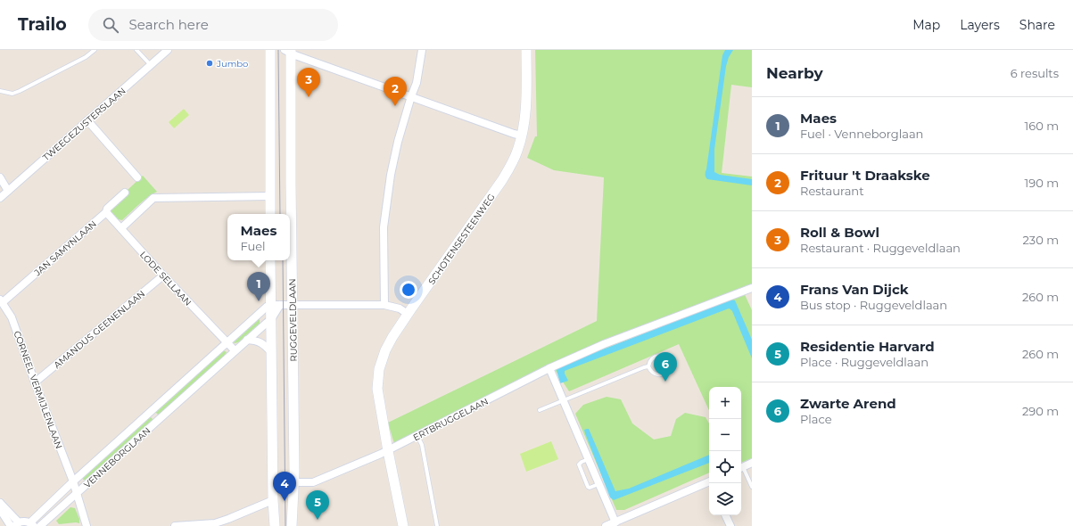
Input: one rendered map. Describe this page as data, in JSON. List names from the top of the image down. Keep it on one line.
{"streets":{"street":["TWEEGEZUSTERSLAAN","SCHOTENSESTEENWEG","JAN SAMYNLAAN","LODE SELLAAN","RUGGEVELDLAAN","AMANDUS GEENENLAAN","CORNEEL VERMIJLENLAAN","ERTBRUGGELAAN","VENNEBORGLAAN"]},"crossings":[["SCHOTENSESTEENWEG","ERTBRUGGELAAN"],["JAN SAMYNLAAN","LODE SELLAAN"],["JAN SAMYNLAAN","CORNEEL VERMIJLENLAAN"],["LODE SELLAAN","AMANDUS GEENENLAAN"],["LODE SELLAAN","VENNEBORGLAAN"],["RUGGEVELDLAAN","ERTBRUGGELAAN"],["AMANDUS GEENENLAAN","CORNEEL VERMIJLENLAAN"],["CORNEEL VERMIJLENLAAN","VENNEBORGLAAN"]],"places":["Jumbo"],"page":{"header":"Trailo","search":"Search here","nav":["Map","Layers","Share"],"heading":["Nearby","6 results"],"pins":["3","2","1","6","4","5"],"list":[{"mark":"1","name":"Maes","note":"Fuel · Venneborglaan","value":"160 m"},{"mark":"2","name":"Frituur 't Draakske","note":"Restaurant","value":"190 m"},{"mark":"3","name":"Roll & Bowl","note":"Restaurant · Ruggeveldlaan","value":"230 m"},{"mark":"4","name":"Frans Van Dijck","note":"Bus stop · Ruggeveldlaan","value":"260 m"},{"mark":"5","name":"Residentie Harvard","note":"Place · Ruggeveldlaan","value":"260 m"},{"mark":"6","name":"Zwarte Arend","note":"Place","value":"290 m"}],"popup":["Maes","Fuel"],"map_buttons":["+","−"]}}
